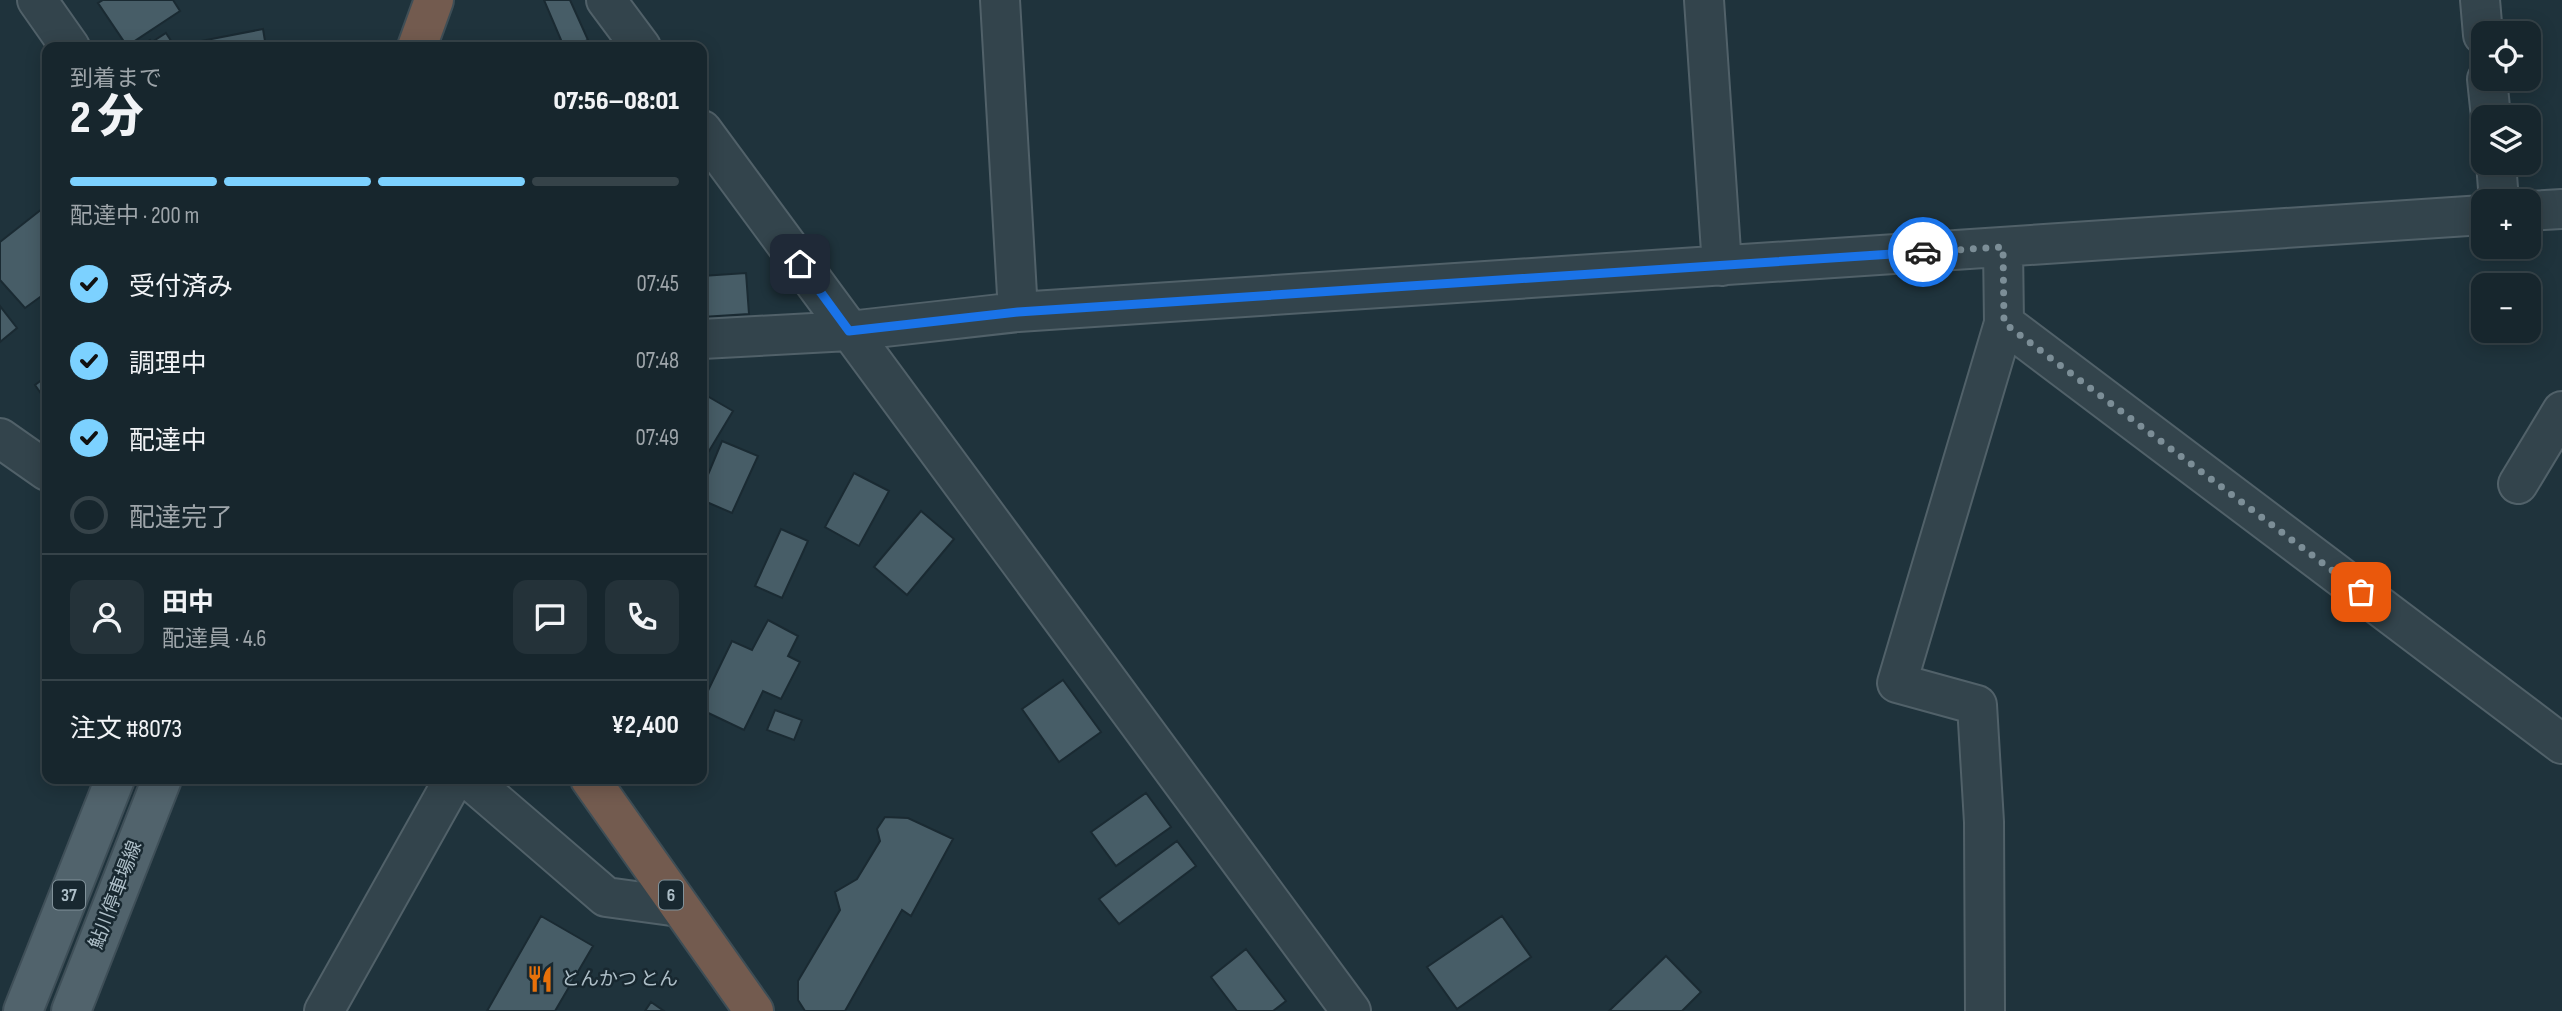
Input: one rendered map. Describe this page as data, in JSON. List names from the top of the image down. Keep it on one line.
{"streets":{"highway":["6"],"main road":["37","鮎川停車場線"]},"places":{"restaurant":["とんかつ とん"]},"page":{"map_buttons":["+","−"],"heading":["2 分","到着まで","07:56–08:01"],"panel":["田中","配達員 · 4.6","注文 #8073","¥2,400"],"bar":"配達中 · 200 m","list":[["受付済み","07:45"],["調理中","07:48"],["配達中","07:49"],"配達完了"]}}
